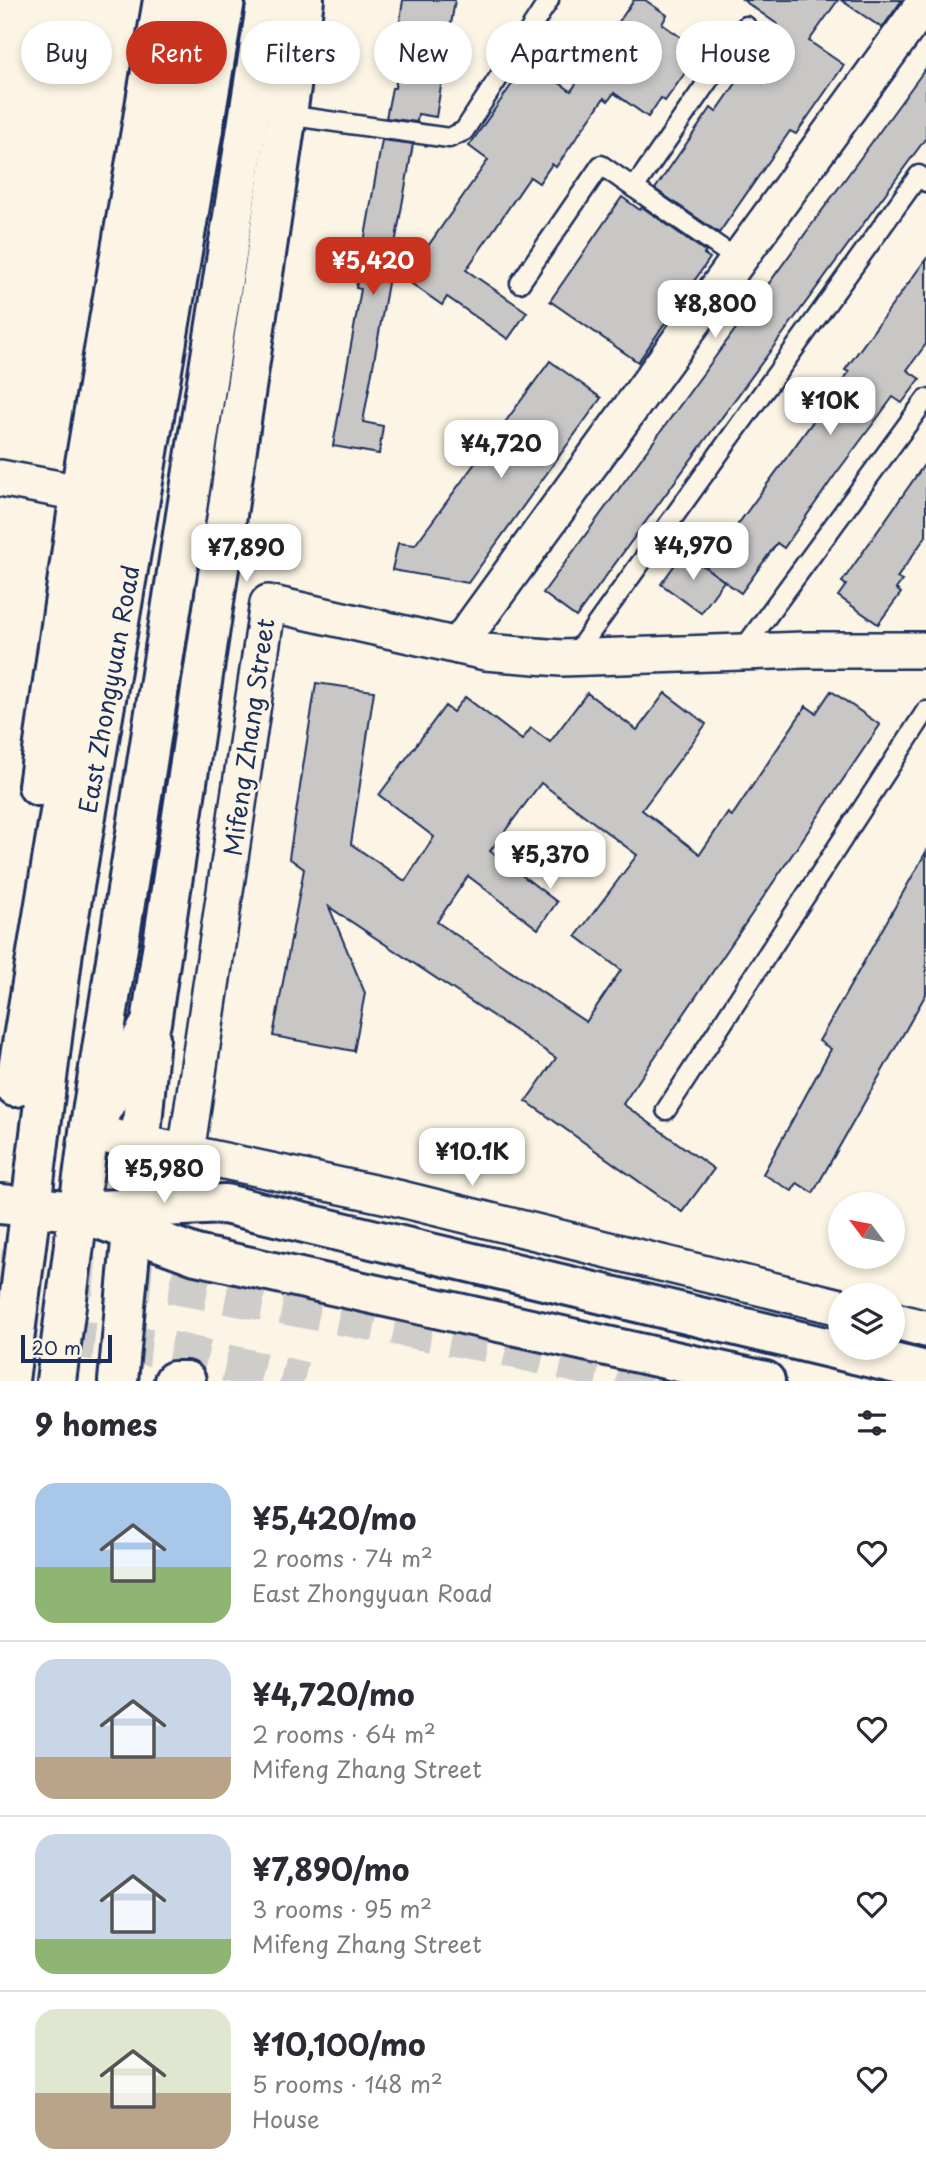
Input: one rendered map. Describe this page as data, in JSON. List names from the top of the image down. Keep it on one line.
{"streets":{"main road":["East Zhongyuan Road"],"street":["Mifeng Zhang Street"]},"scale_bar":"20 m","north":"top left","page":{"chip":["Buy","Rent","Filters","New","Apartment","House"],"price":["¥5,420","¥8,800","¥10K","¥4,720","¥4,970","¥7,890","¥5,370","¥10.1K","¥5,980"],"scale":"20 m","heading":"9 homes","list":[{"name":"¥5,420/mo","note":"2 rooms · 74 m² · East Zhongyuan Road"},{"name":"¥4,720/mo","note":"2 rooms · 64 m² · Mifeng Zhang Street"},{"name":"¥7,890/mo","note":"3 rooms · 95 m² · Mifeng Zhang Street"},{"name":"¥10,100/mo","note":"5 rooms · 148 m² · House"}]}}
